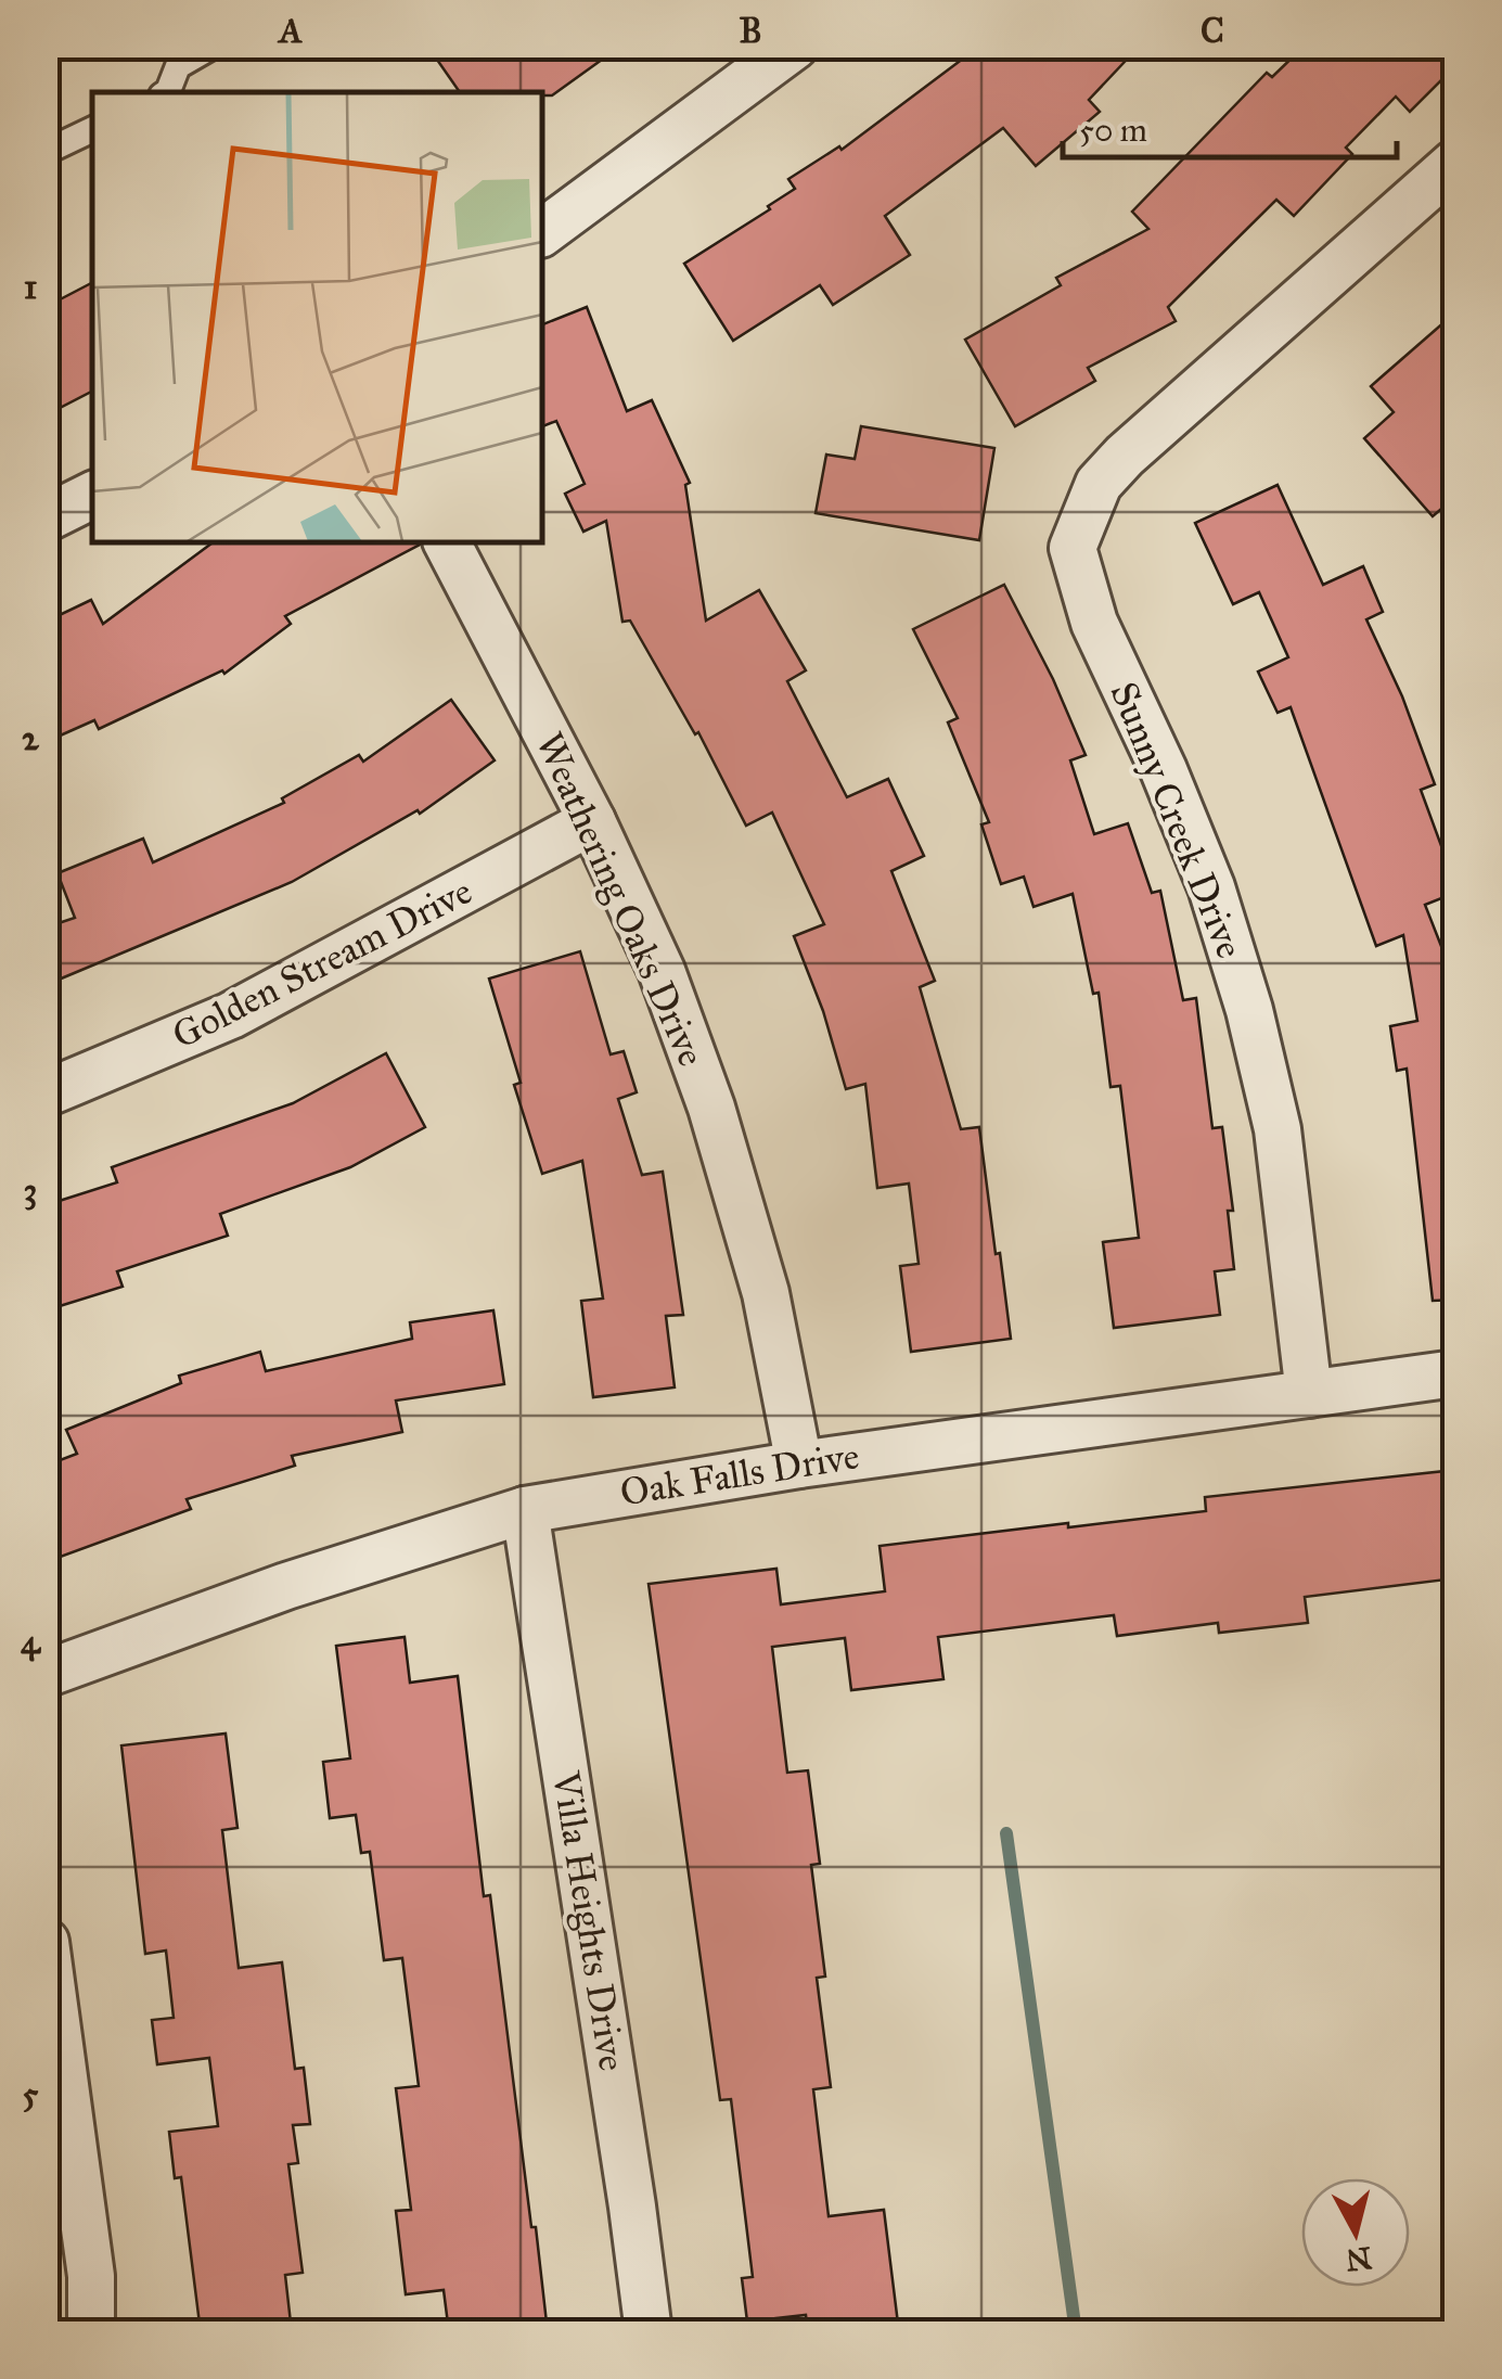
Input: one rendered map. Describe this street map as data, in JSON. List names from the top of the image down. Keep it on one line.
{"streets":{"street":["Sunny Creek Drive","Weathering Oaks Drive","Golden Stream Drive","Oak Falls Drive","Villa Heights Drive"]},"crossings":[["Sunny Creek Drive","Oak Falls Drive"],["Weathering Oaks Drive","Golden Stream Drive"],["Weathering Oaks Drive","Oak Falls Drive"],["Oak Falls Drive","Villa Heights Drive"]],"scale_bar":"50 m","north":"bottom","grid":{"columns":["A","B","C"],"rows":["1","2","3","4","5"]}}
